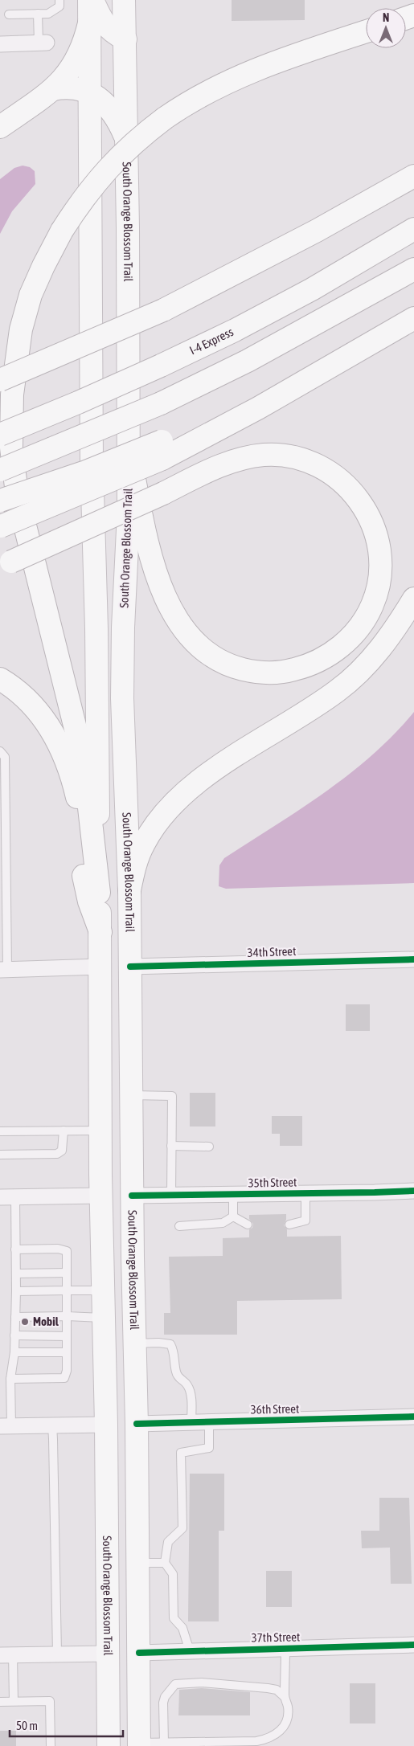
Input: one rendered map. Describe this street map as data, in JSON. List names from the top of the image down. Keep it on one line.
{"streets":{"main road":["South Orange Blossom Trail","I-4 Express"],"street":["34th Street","35th Street","36th Street","37th Street"]},"crossings":[["South Orange Blossom Trail","34th Street"],["South Orange Blossom Trail","35th Street"],["South Orange Blossom Trail","36th Street"],["South Orange Blossom Trail","37th Street"]],"places":["Mobil"],"scale_bar":"50 m","north":"top"}
